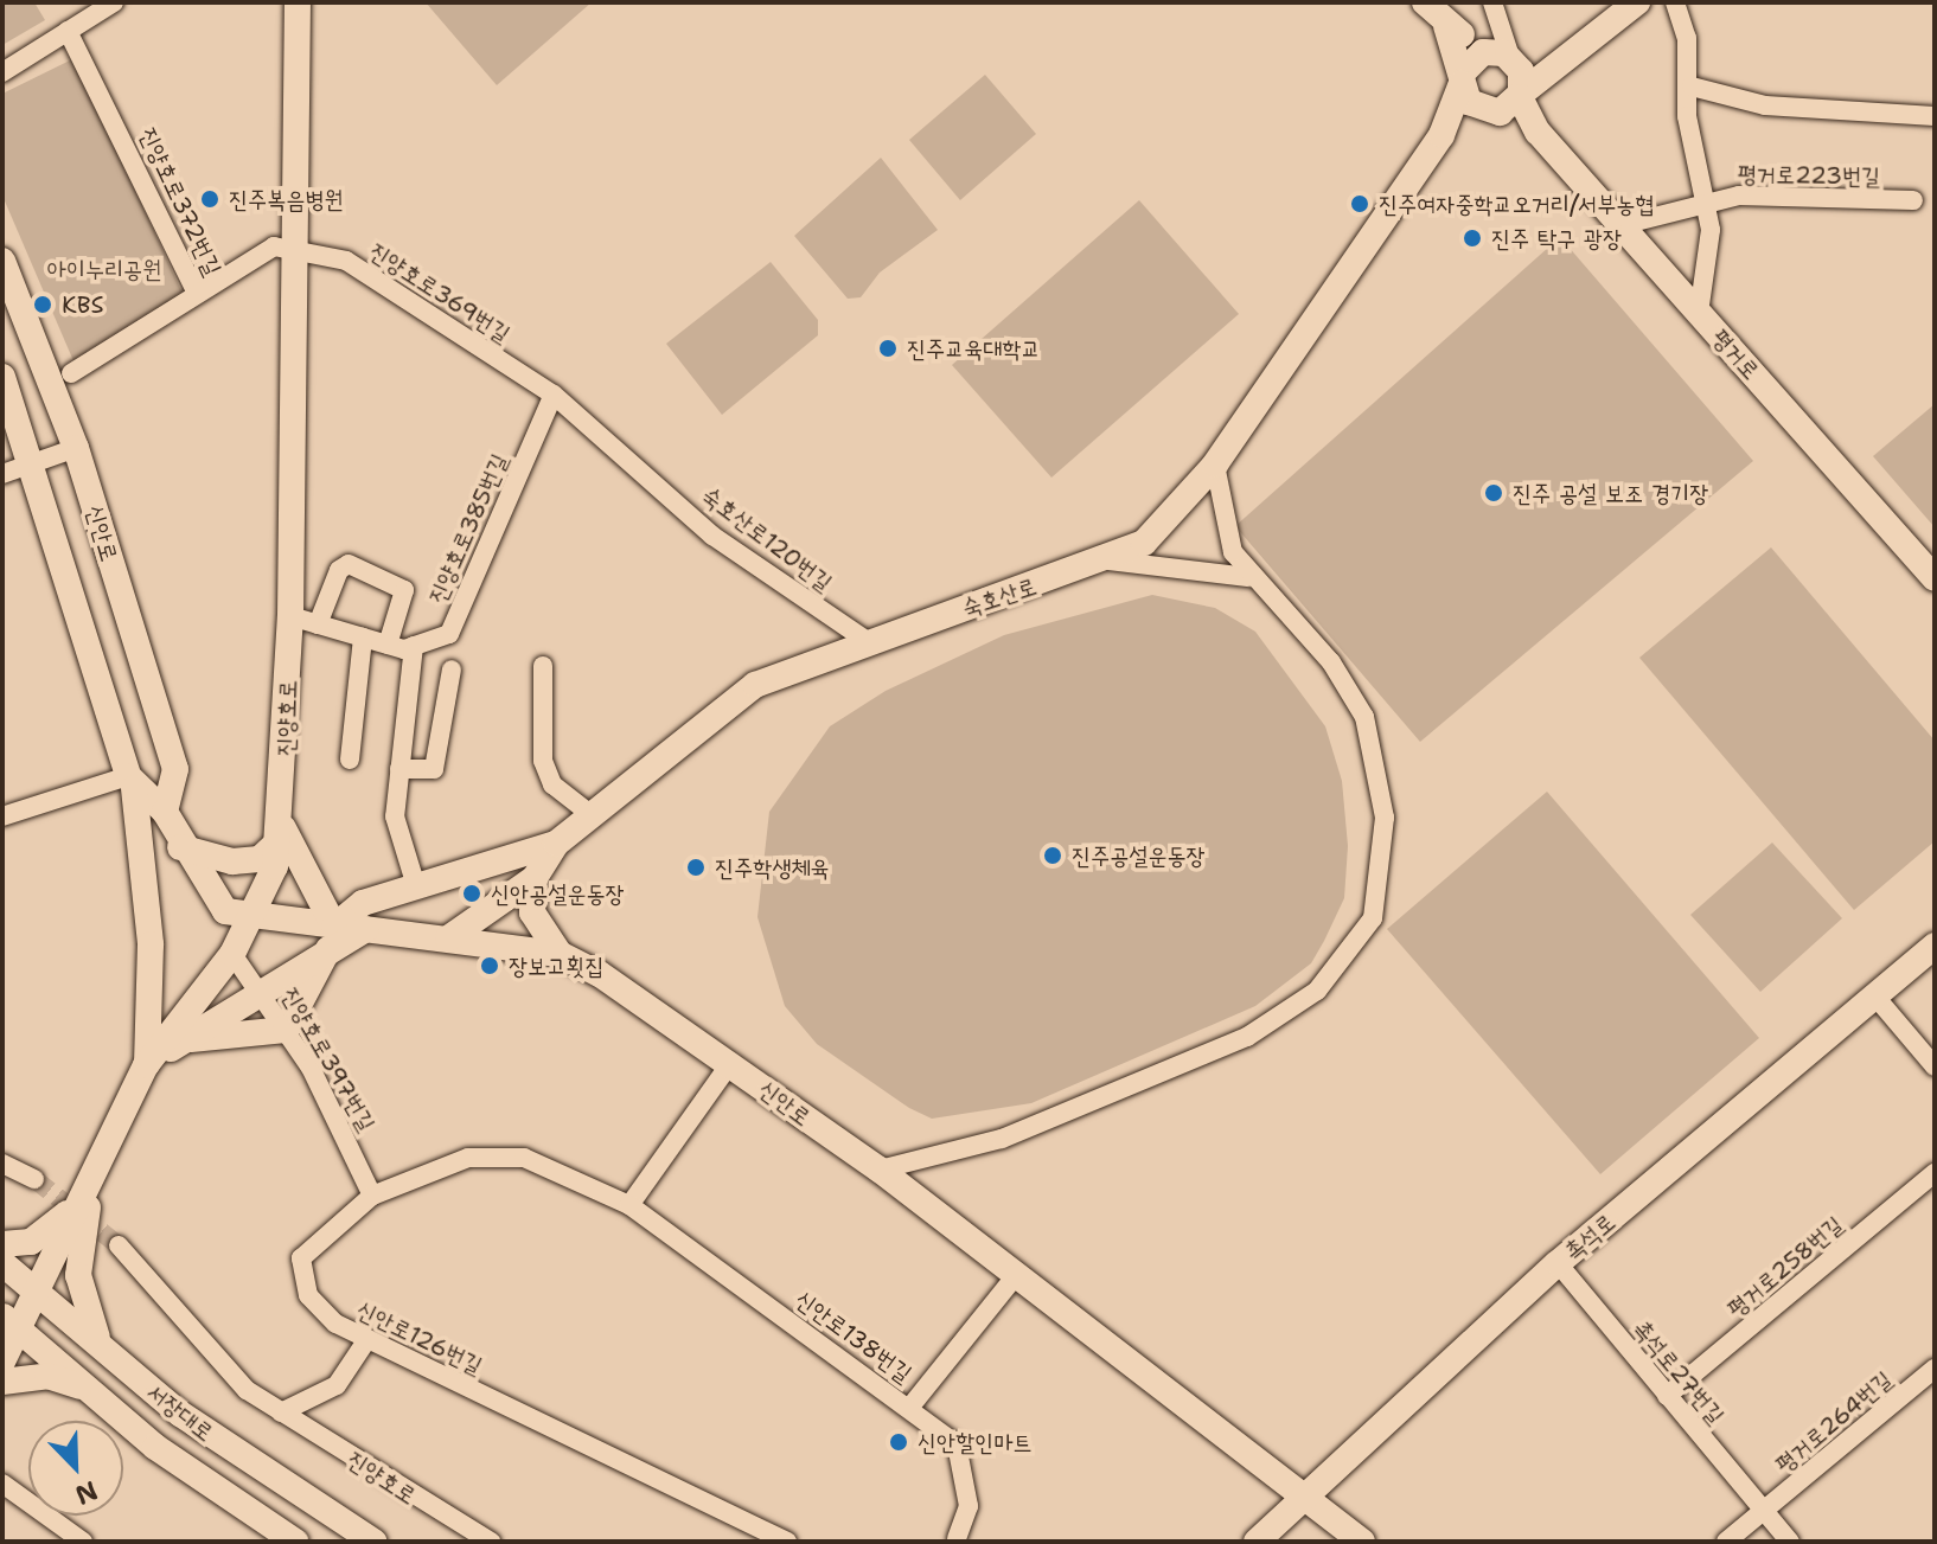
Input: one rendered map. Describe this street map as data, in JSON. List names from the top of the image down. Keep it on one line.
{"streets":{"street":["평거로223번길","진양호로372번길","진양호로369번길","평거로","진양호로385번길","신안로","숙호산로120번길","숙호산로","진양호로","진양호로397번길","촉석로","평거로258번길","신안로138번길","신안로126번길","촉석로27번길","서장대로","평거로264번길"]},"crossings":[["평거로223번길","평거로"],["진양호로372번길","진양호로369번길"],["진양호로372번길","진양호로"],["진양호로369번길","진양호로385번길"],["진양호로369번길","숙호산로120번길"],["진양호로369번길","진양호로"],["진양호로385번길","숙호산로120번길"],["신안로","숙호산로"],["신안로","진양호로"],["신안로","촉석로"],["신안로","신안로138번길"],["숙호산로120번길","숙호산로"],["진양호로","진양호로397번길"],["진양호로","서장대로"],["진양호로397번길","신안로126번길"],["촉석로","촉석로27번길"],["평거로258번길","촉석로27번길"],["신안로138번길","신안로126번길"],["촉석로27번길","평거로264번길"]],"parks":["아이누리공원"],"places":["진주복음병원","진주여자중학교오거리/서부농협","진주 탁구 광장","KBS","진주교육대학교","진주 공설 보조 경기장","진주공설운동장","진주학생체육","신안공설운동장","장보고횟집","신안할인마트"],"north":"bottom right"}
